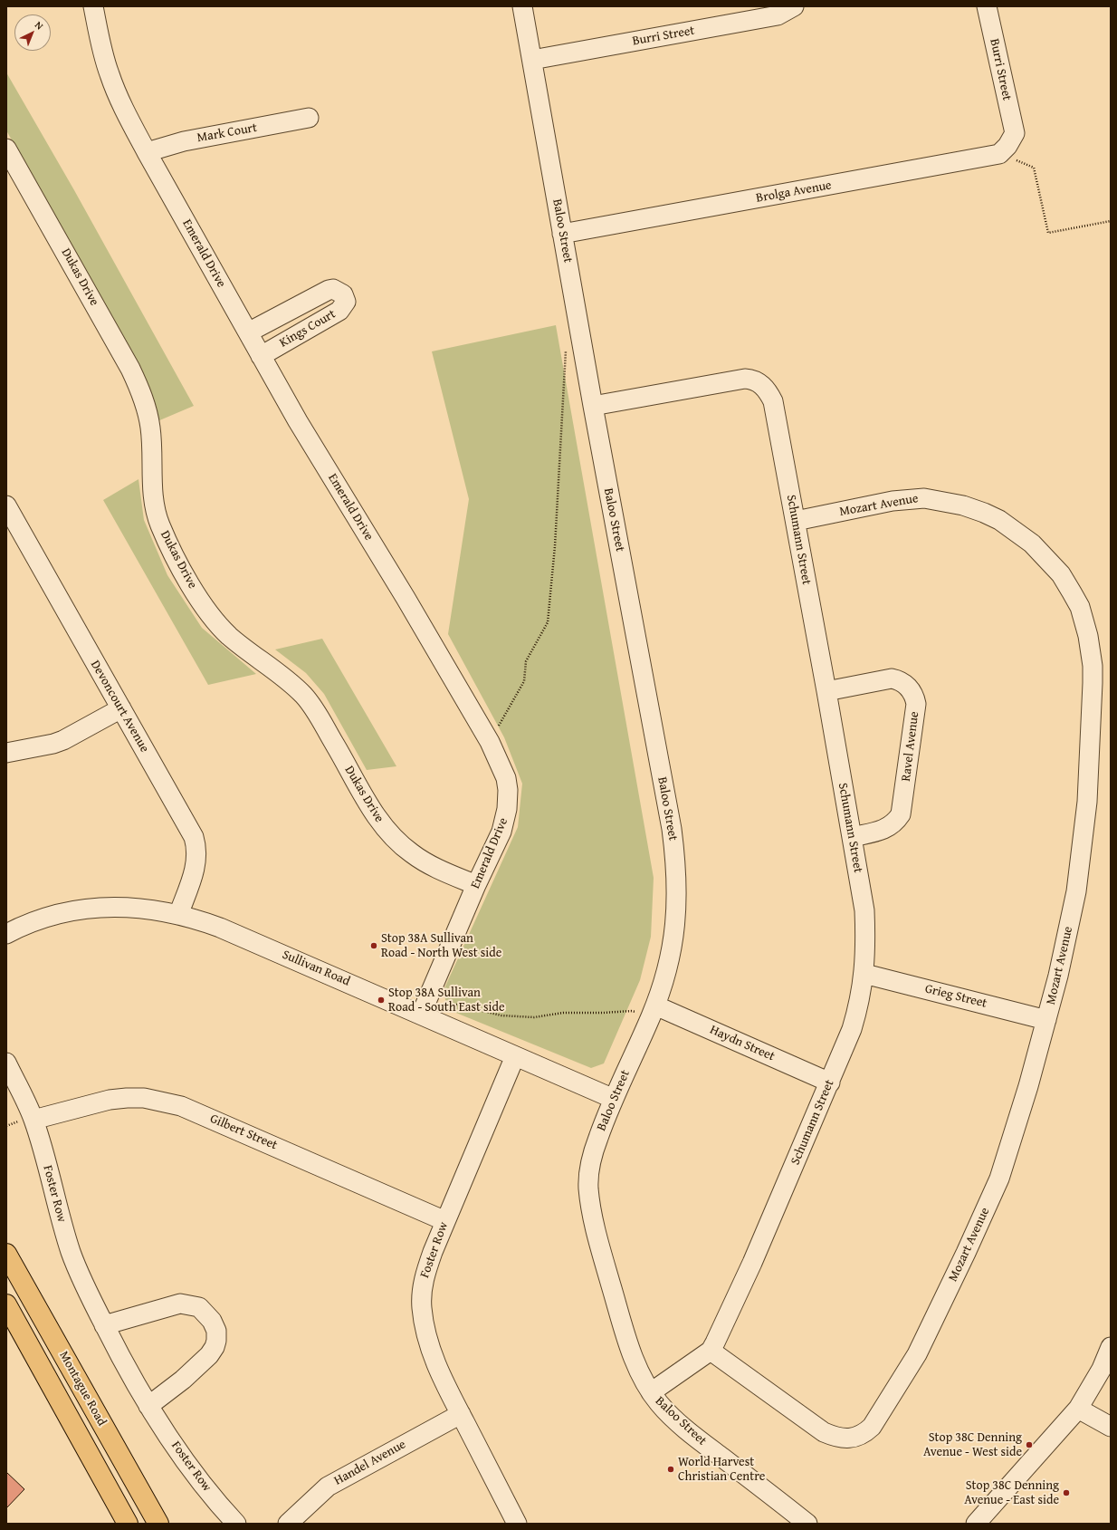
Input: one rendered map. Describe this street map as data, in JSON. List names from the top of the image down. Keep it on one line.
{"streets":{"main road":["Montague Road"],"street":["Burri Street","Mark Court","Brolga Avenue","Baloo Street","Emerald Drive","Dukas Drive","Kings Court","Mozart Avenue","Schumann Street","Devoncourt Avenue","Ravel Avenue","Sullivan Road","Grieg Street","Haydn Street","Gilbert Street","Foster Row","Handel Avenue"]},"crossings":[["Burri Street","Brolga Avenue"],["Burri Street","Baloo Street"],["Mark Court","Emerald Drive"],["Brolga Avenue","Baloo Street"],["Baloo Street","Schumann Street"],["Baloo Street","Sullivan Road"],["Baloo Street","Haydn Street"],["Emerald Drive","Dukas Drive"],["Emerald Drive","Kings Court"],["Emerald Drive","Sullivan Road"],["Mozart Avenue","Schumann Street"],["Mozart Avenue","Grieg Street"],["Schumann Street","Ravel Avenue"],["Schumann Street","Grieg Street"],["Schumann Street","Haydn Street"],["Devoncourt Avenue","Sullivan Road"],["Sullivan Road","Foster Row"],["Gilbert Street","Foster Row"],["Foster Row","Handel Avenue"]],"places":["Stop 38A Sullivan Road - North West side","Stop 38A Sullivan Road - South East side","Stop 38C Denning Avenue - West side","World Harvest Christian Centre","Stop 38C Denning Avenue - East side"],"north":"top right"}
